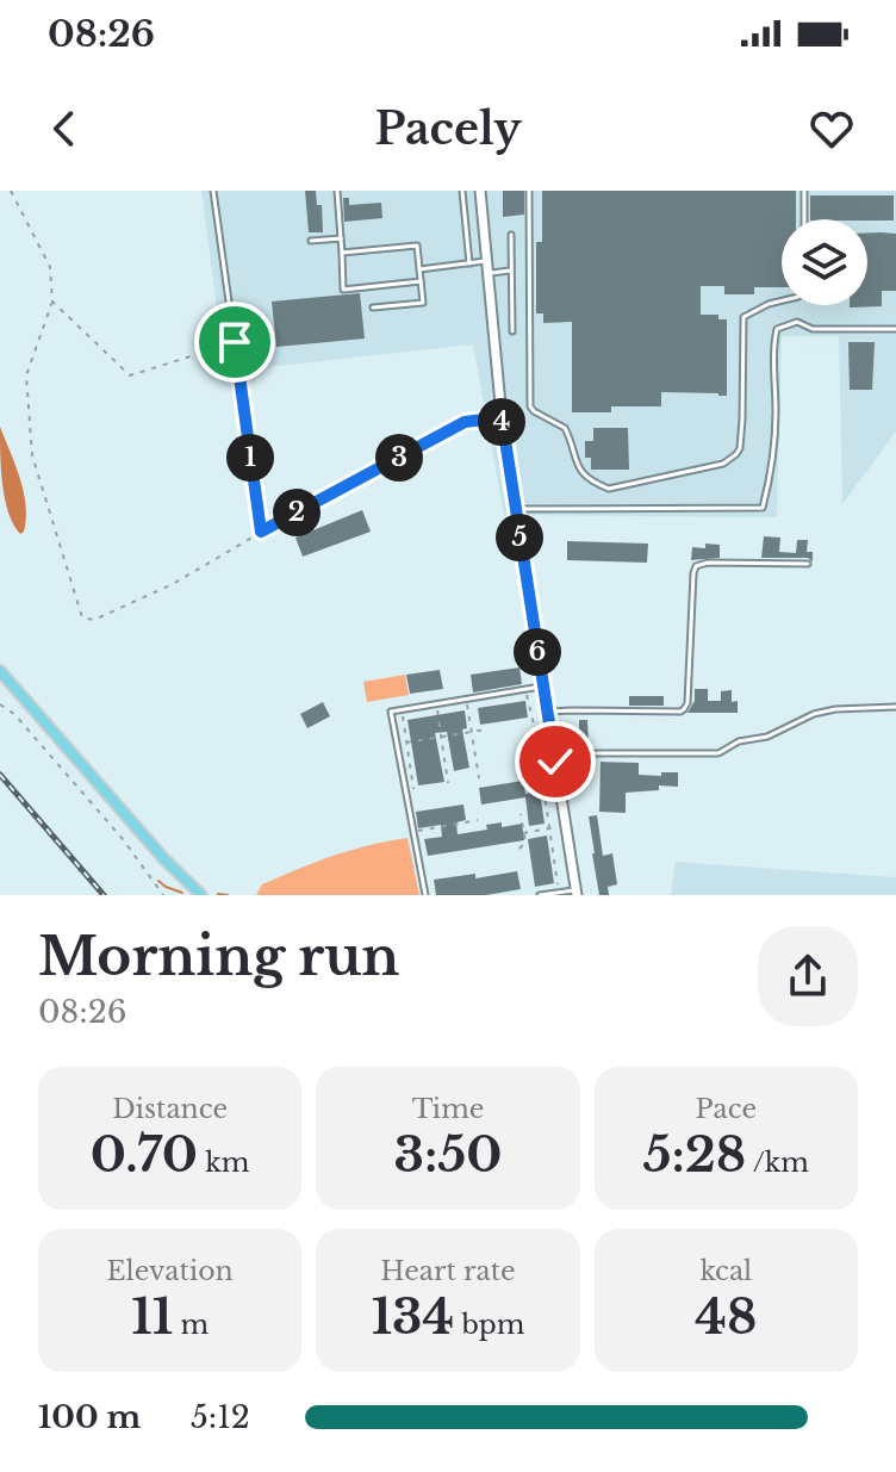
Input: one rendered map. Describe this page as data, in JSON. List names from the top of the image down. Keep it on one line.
{"page":{"status":"08:26","header":"Pacely","pins":["4","1","3","2","5","6"],"heading":["Morning run","08:26"],"stats":[["Distance","0.70 km"],["Time","3:50"],["Pace","5:28 /km"],["Elevation","11 m"],["Heart rate","134 bpm"],["kcal","48"]],"list":[{"name":"100 m","note":"5:12"}]}}
